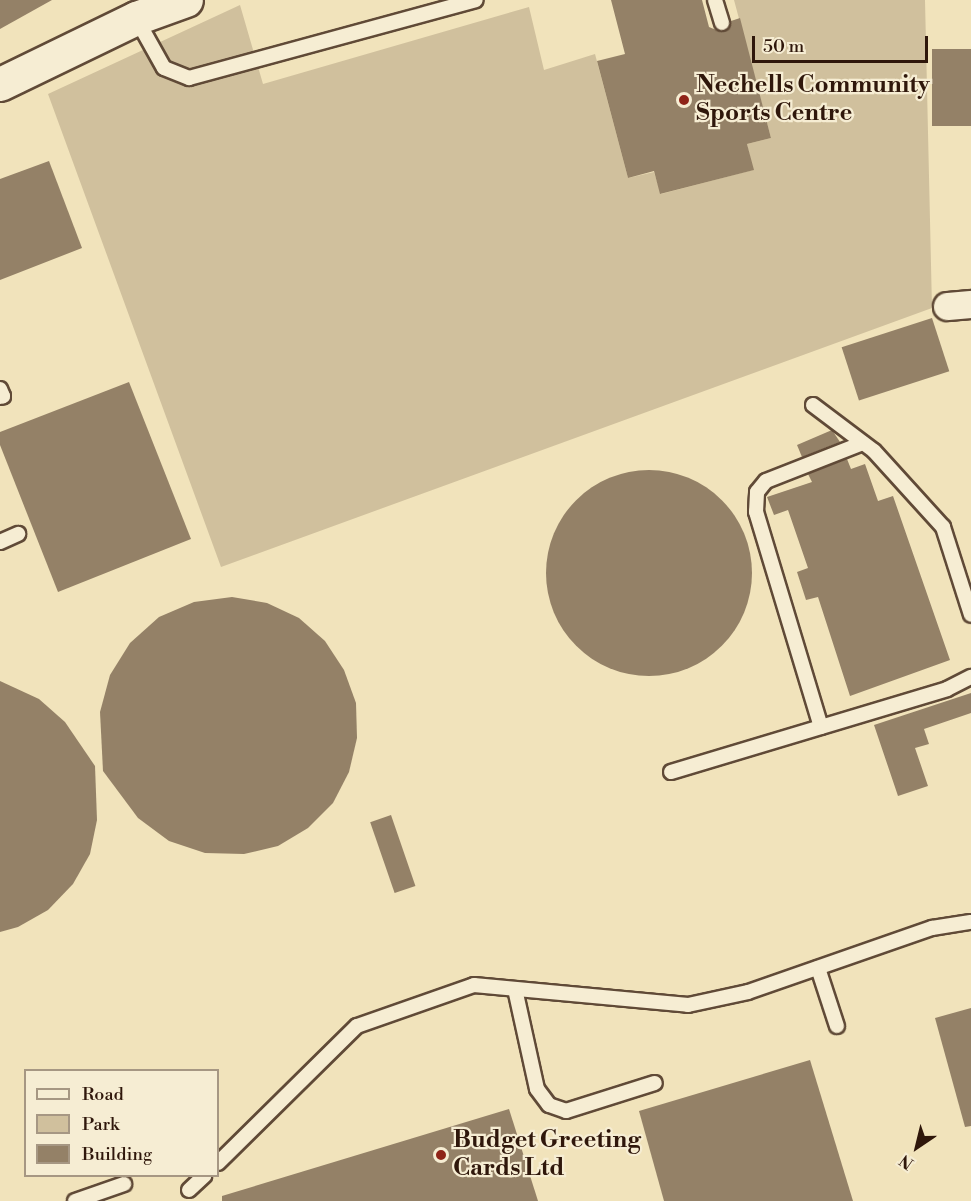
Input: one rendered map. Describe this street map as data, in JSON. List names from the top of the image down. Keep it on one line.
{"places":["Nechells Community Sports Centre","Budget Greeting Cards Ltd"],"legend":["Road","Park","Building"],"scale_bar":"50 m","north":"bottom left"}
